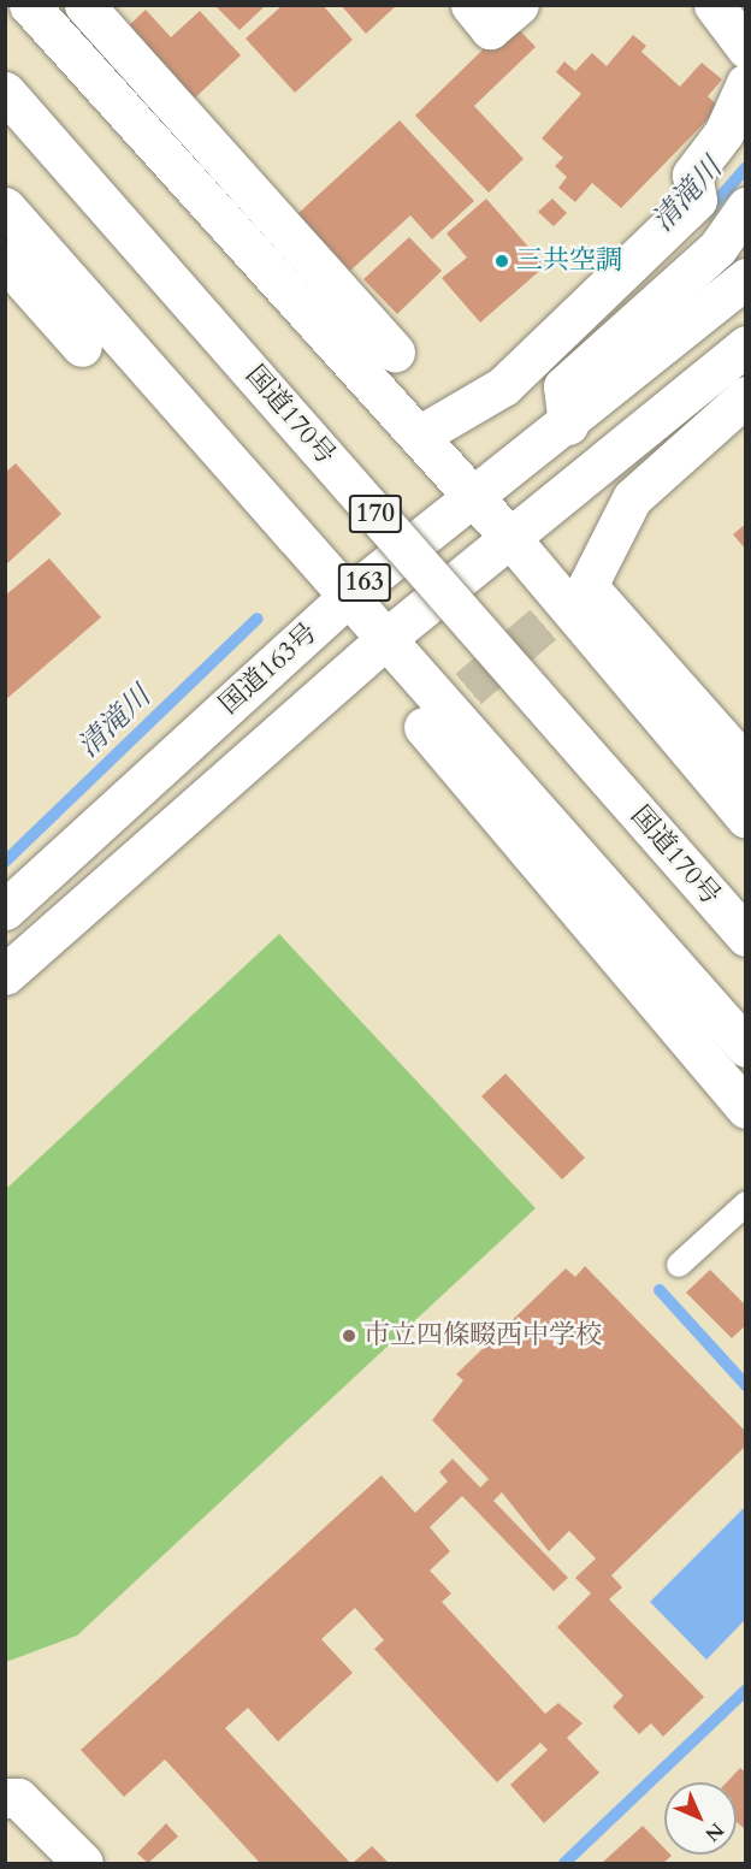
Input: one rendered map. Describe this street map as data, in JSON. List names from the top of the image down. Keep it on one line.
{"streets":{"main road":["国道170号","170","163","国道163号"]},"crossings":[["170","国道163号"]],"water":["清滝川"],"places":["三共空調","市立四條畷西中学校"],"north":"bottom right"}
